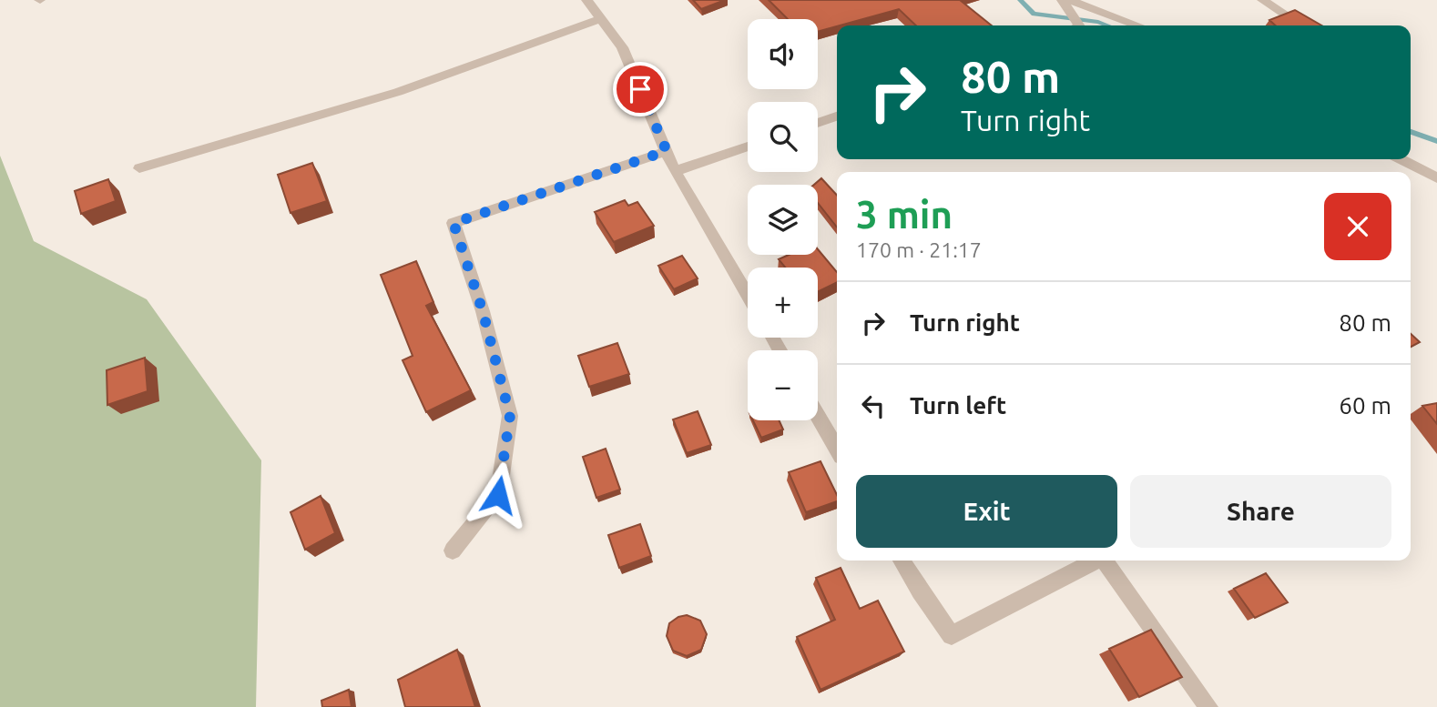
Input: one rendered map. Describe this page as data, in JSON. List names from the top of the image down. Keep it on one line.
{"page":{"map_buttons":["+","−"],"turn":["80 m","Turn right"],"heading":["3 min","170 m · 21:17"],"list":[{"name":"Turn right","value":"80 m"},{"name":"Turn left","value":"60 m"}],"buttons":["Exit","Share"]}}
